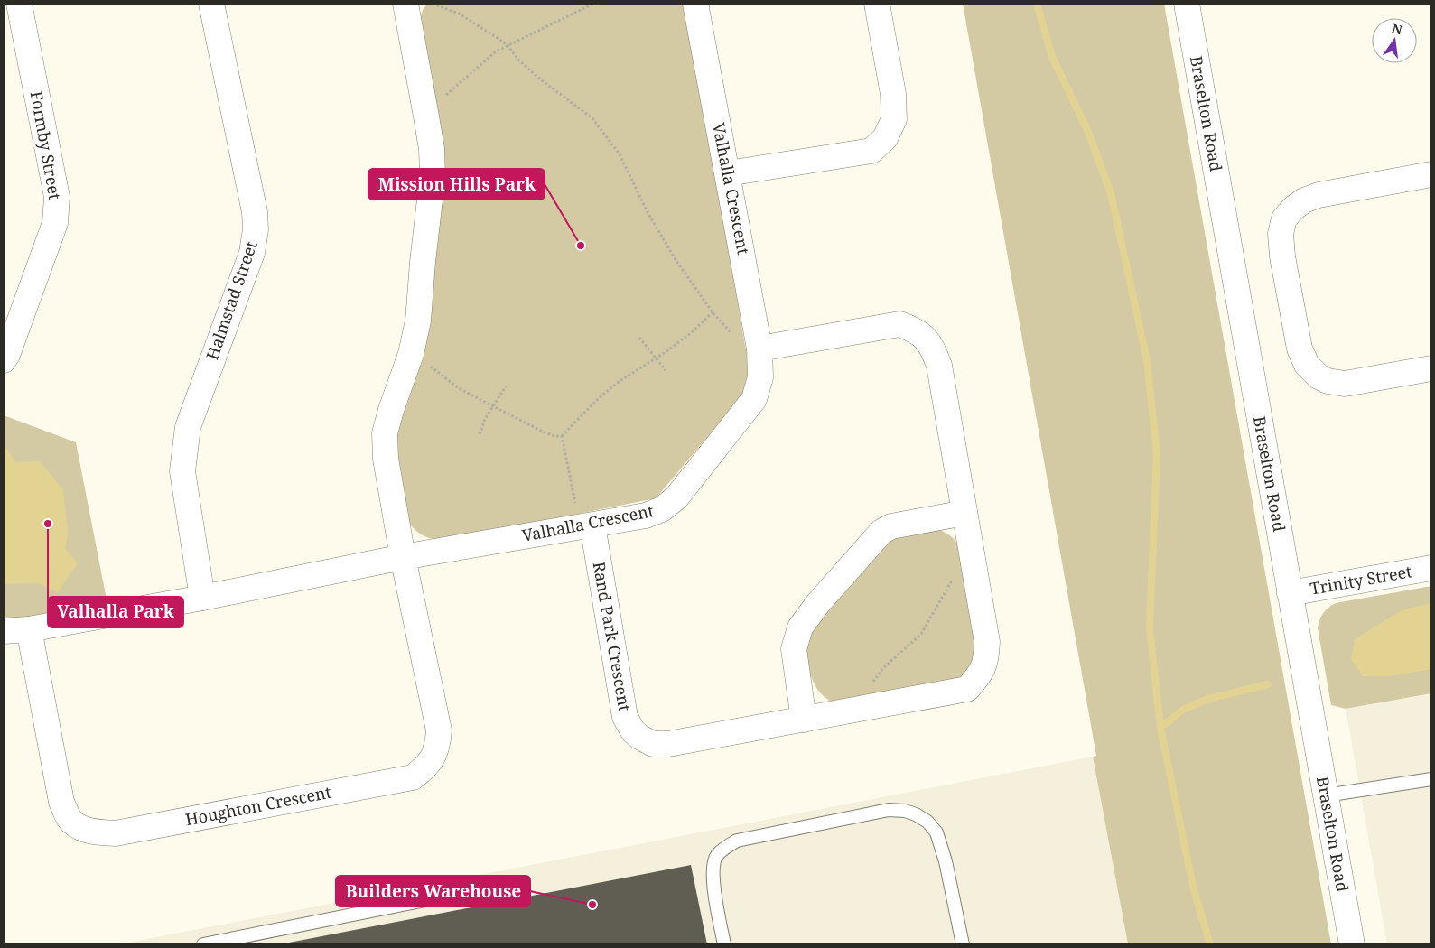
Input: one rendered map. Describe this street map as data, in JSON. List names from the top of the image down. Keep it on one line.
{"streets":{"street":["Braselton Road","Formby Street","Valhalla Crescent","Halmstad Street","Trinity Street","Rand Park Crescent","Houghton Crescent"]},"crossings":[["Braselton Road","Trinity Street"],["Valhalla Crescent","Halmstad Street"],["Valhalla Crescent","Rand Park Crescent"],["Valhalla Crescent","Houghton Crescent"]],"places":["Mission Hills Park","Valhalla Park","Builders Warehouse"],"north":"top"}
